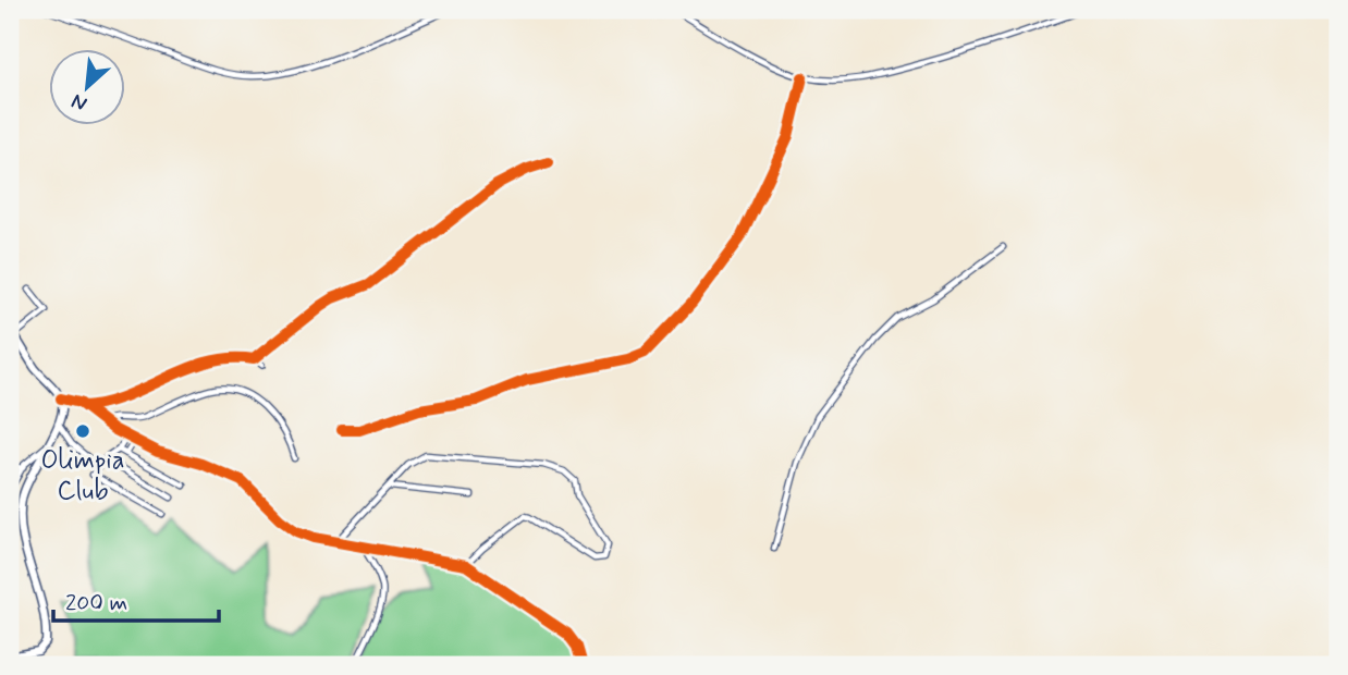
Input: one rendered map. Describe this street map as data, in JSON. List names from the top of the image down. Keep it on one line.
{"places":["Olimpia Club"],"scale_bar":"200 m","north":"bottom left"}
